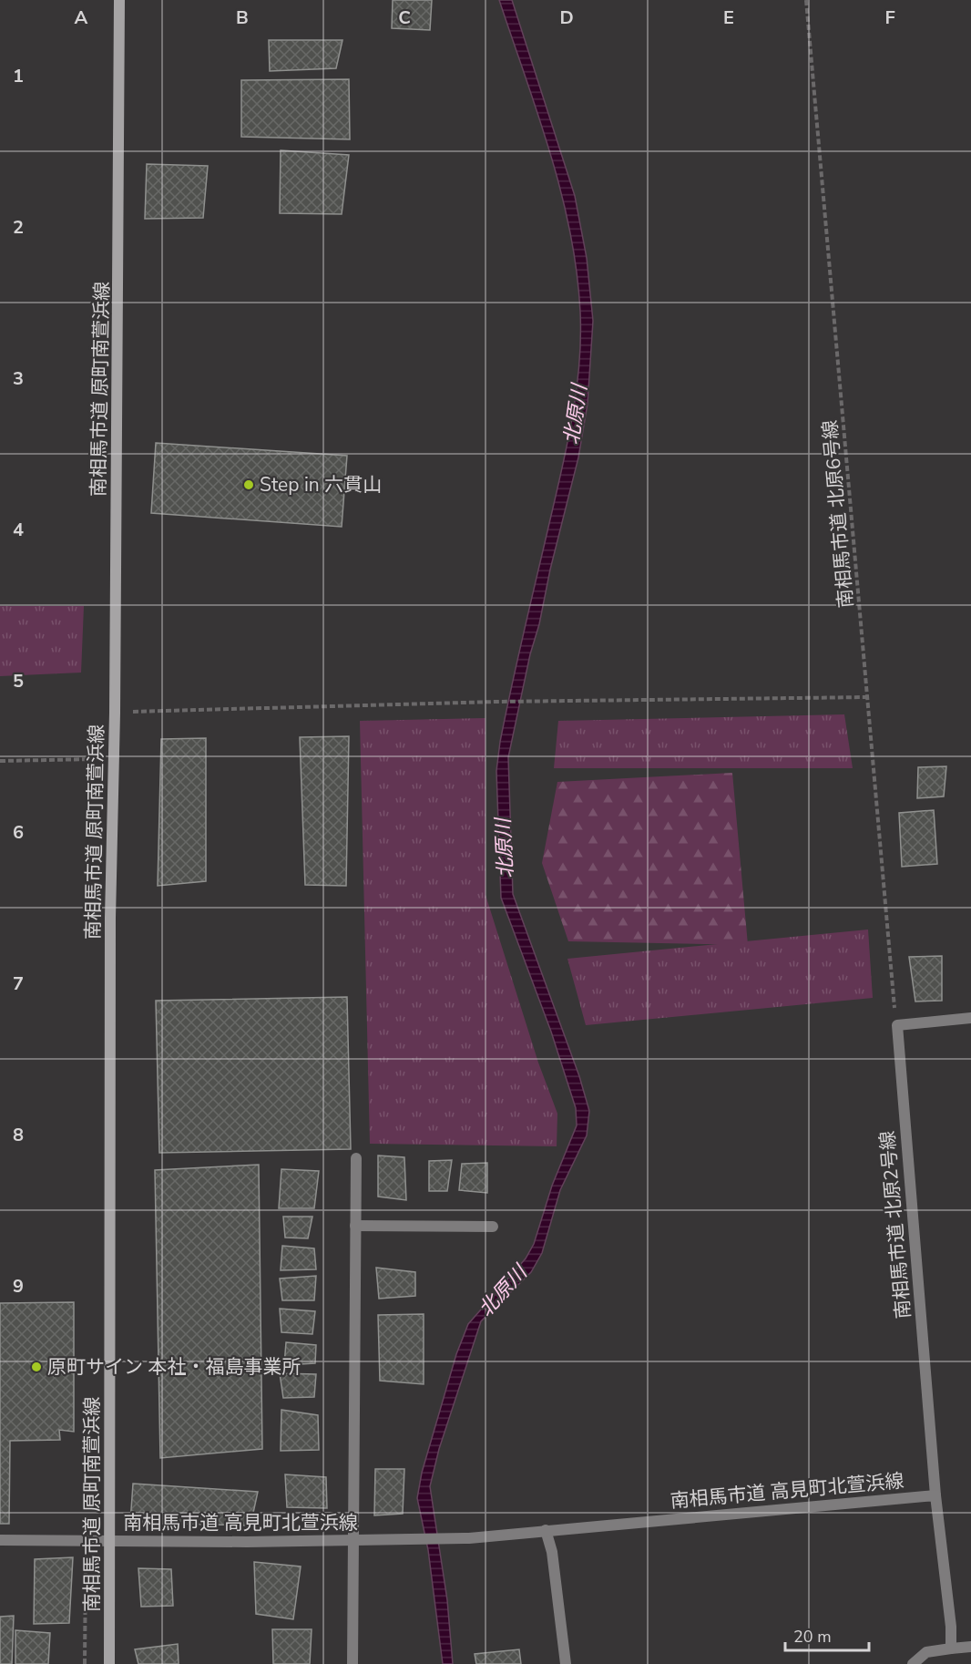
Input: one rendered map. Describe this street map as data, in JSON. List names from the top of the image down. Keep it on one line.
{"streets":{"street":["南相馬市道 原町南萱浜線","南相馬市道 北原2号線","南相馬市道 高見町北萱浜線"],"path":["南相馬市道 北原6号線"]},"crossings":[["南相馬市道 原町南萱浜線","南相馬市道 高見町北萱浜線"],["南相馬市道 北原6号線","南相馬市道 北原2号線"],["南相馬市道 北原2号線","南相馬市道 高見町北萱浜線"]],"water":["北原川"],"places":["Step in 六貫山","原町サイン 本社・福島事業所"],"scale_bar":"20 m","grid":{"columns":["A","B","C","D","E","F"],"rows":["1","2","3","4","5","6","7","8","9"]}}
